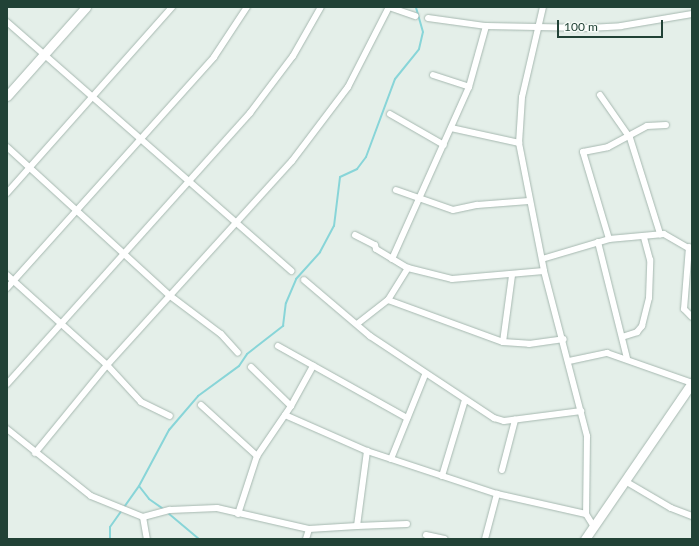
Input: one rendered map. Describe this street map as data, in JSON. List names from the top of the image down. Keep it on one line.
{"scale_bar":"100 m"}
